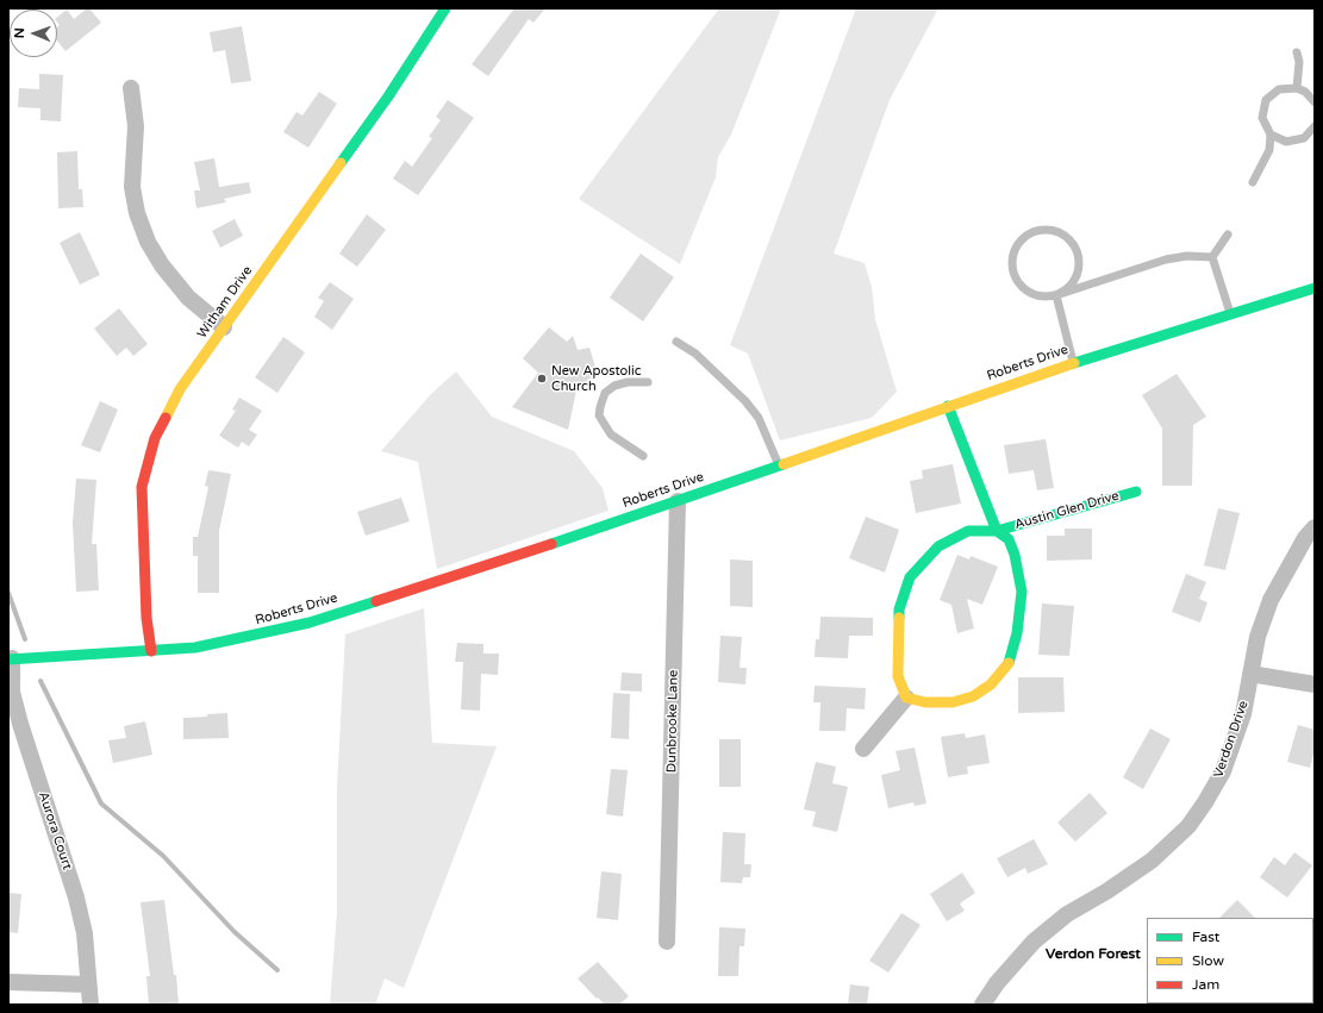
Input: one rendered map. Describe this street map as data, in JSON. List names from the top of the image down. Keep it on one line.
{"streets":{"street":["Witham Drive","Roberts Drive","Austin Glen Drive","Dunbrooke Lane","Verdon Drive","Aurora Court"]},"crossings":[["Witham Drive","Roberts Drive"],["Roberts Drive","Austin Glen Drive"],["Roberts Drive","Dunbrooke Lane"],["Roberts Drive","Aurora Court"]],"districts":["Verdon Forest"],"places":["New Apostolic Church"],"legend":["Fast","Slow","Jam"],"north":"left"}
